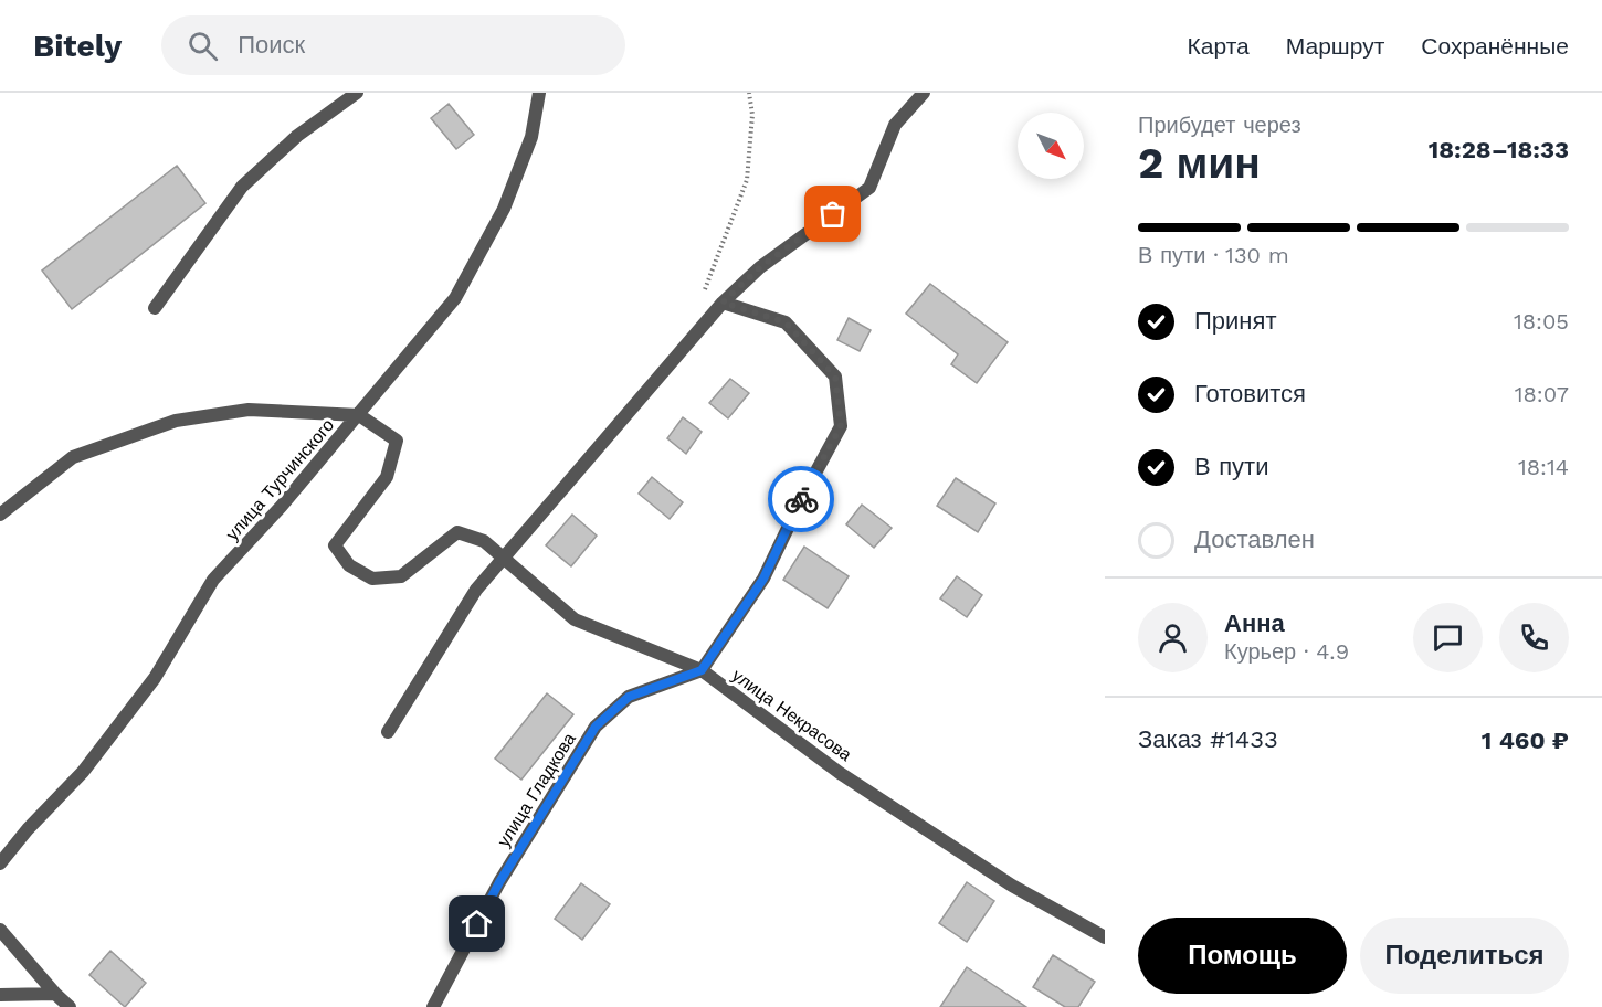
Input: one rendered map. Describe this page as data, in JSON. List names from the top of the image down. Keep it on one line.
{"streets":{"street":["улица Турчинского","улица Некрасова","улица Гладкова"]},"crossings":[["улица Турчинского","улица Некрасова"],["улица Некрасова","улица Гладкова"]],"north":"bottom right","page":{"header":"Bitely","search":"Поиск","nav":["Карта","Маршрут","Сохранённые"],"heading":["2 мин","Прибудет через","18:28–18:33"],"panel":["Анна","Курьер · 4.9","Заказ #1433","1 460 ₽"],"bar":"В пути · 130 m","list":[["Принят","18:05"],["Готовится","18:07"],["В пути","18:14"],"Доставлен"],"buttons":["Помощь","Поделиться"]}}
